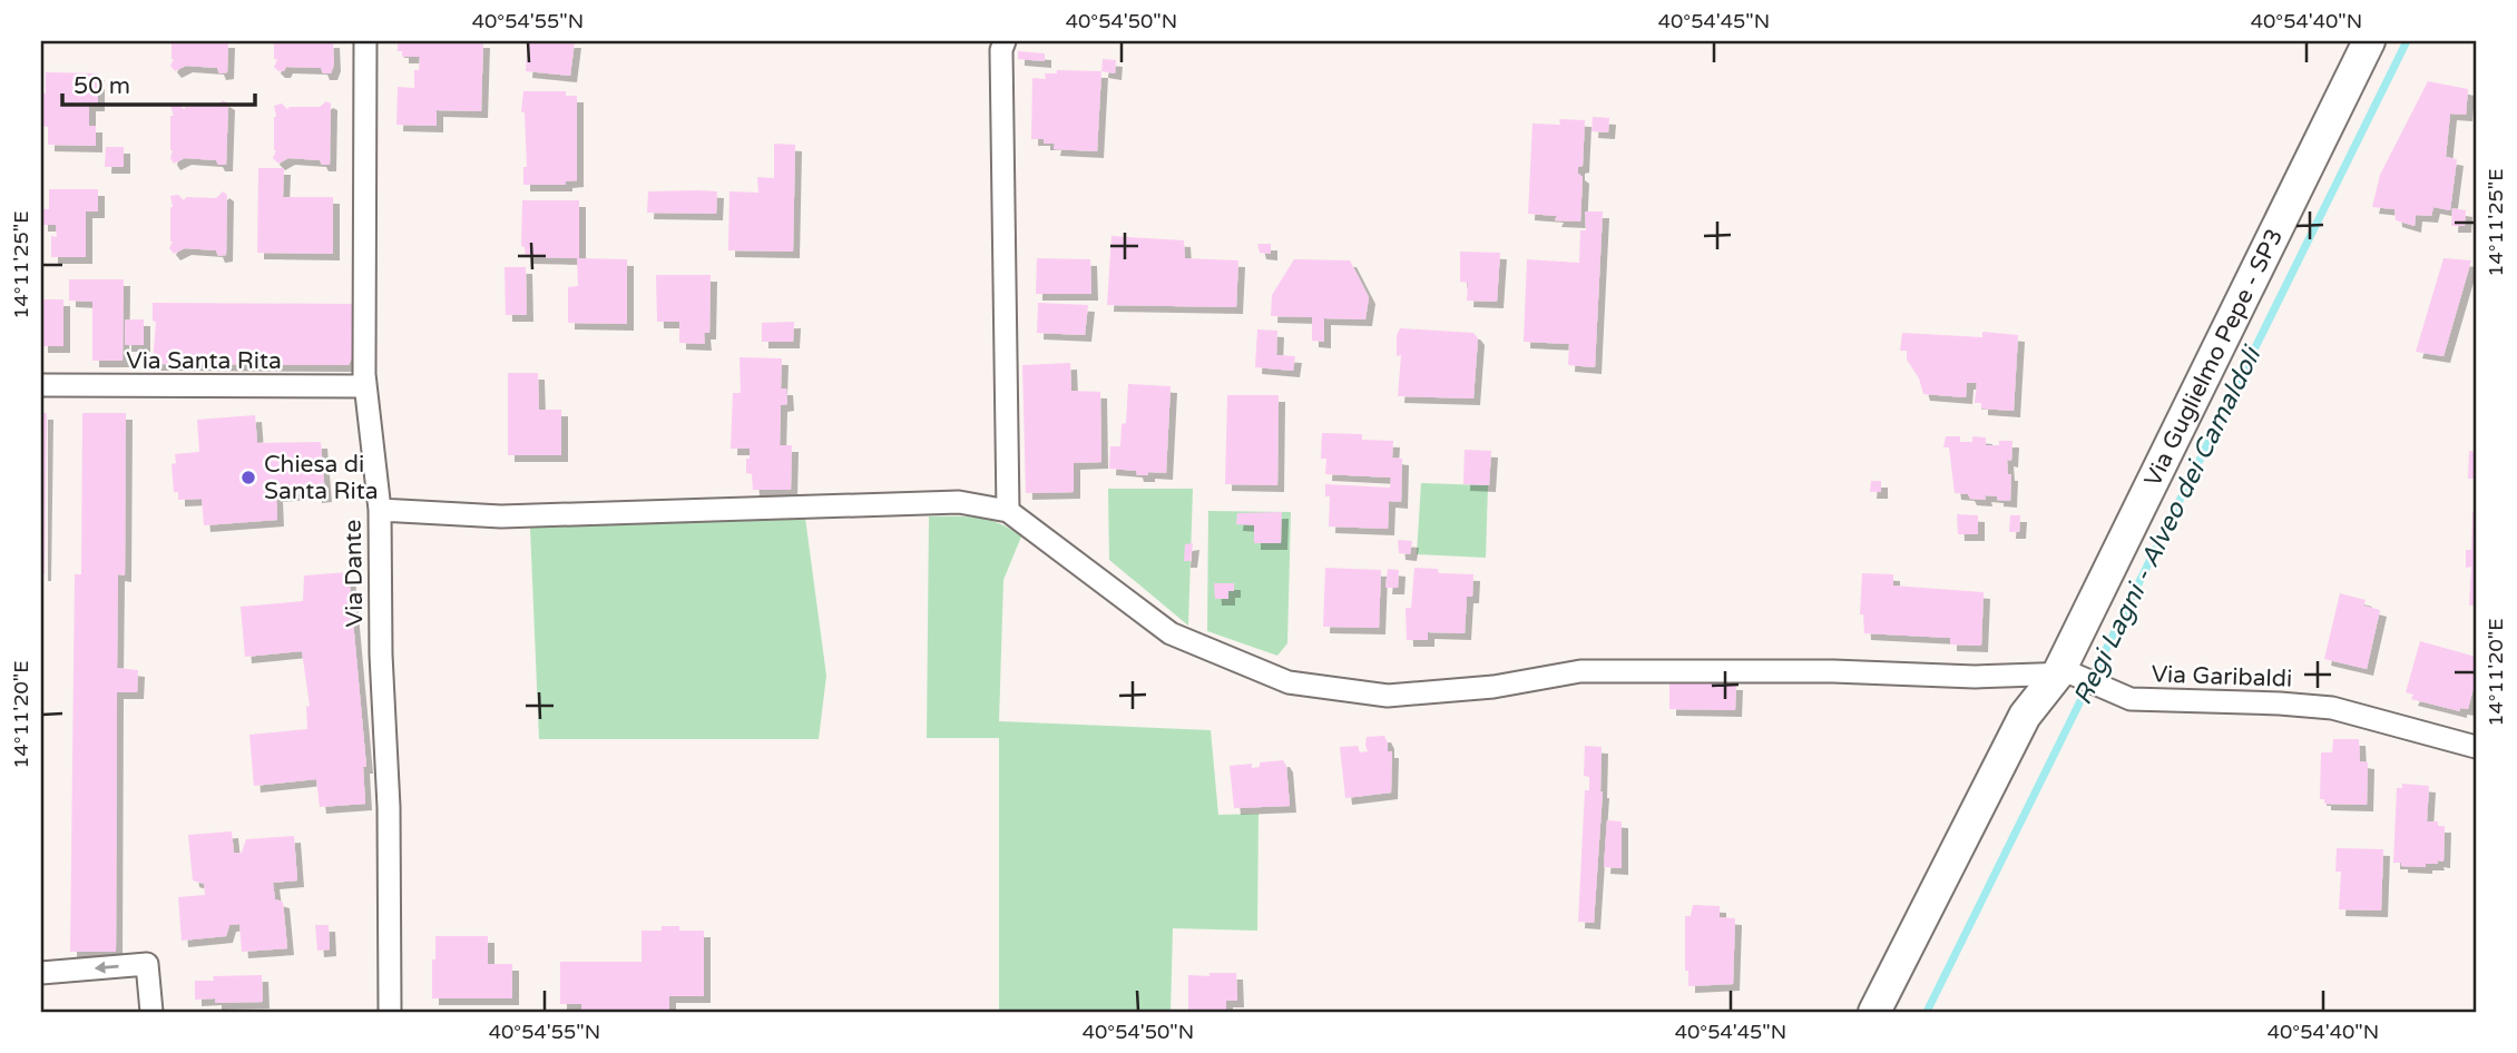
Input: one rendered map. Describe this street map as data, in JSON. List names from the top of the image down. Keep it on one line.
{"streets":{"street":["Via Guglielmo Pepe - SP3","Via Santa Rita","Via Dante","Via Garibaldi"]},"crossings":[["Via Guglielmo Pepe - SP3","Via Garibaldi"],["Via Santa Rita","Via Dante"]],"water":["Regi Lagni - Alveo dei Camaldoli"],"places":["Chiesa di Santa Rita"],"scale_bar":"50 m","coordinates":["40°54'55\"N","40°54'50\"N","40°54'45\"N","40°54'40\"N","14°11'25\"E","14°11'20\"E"]}
